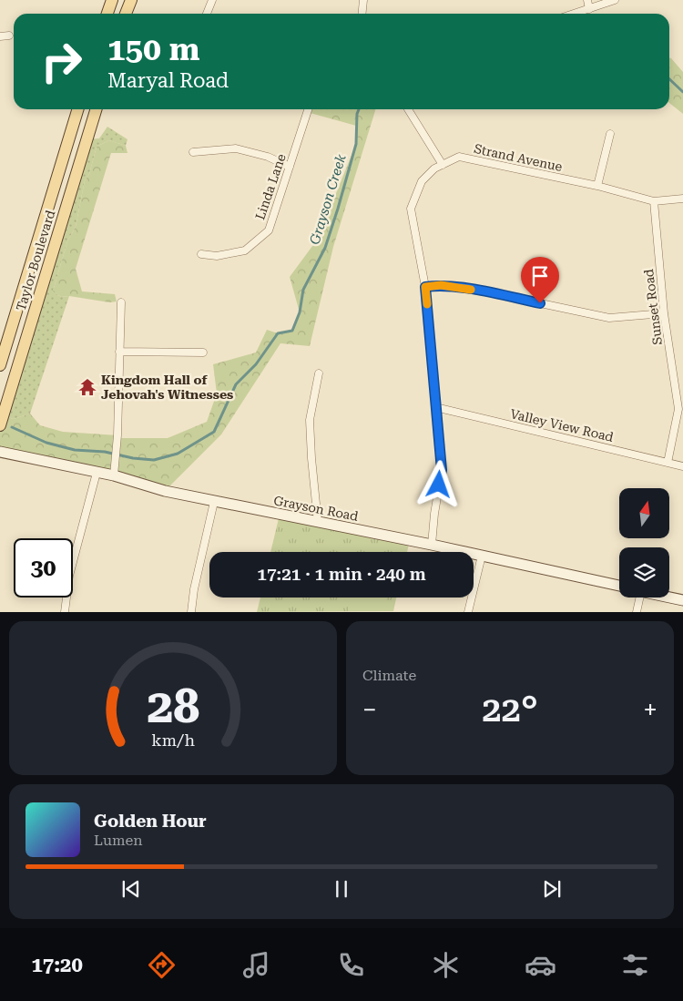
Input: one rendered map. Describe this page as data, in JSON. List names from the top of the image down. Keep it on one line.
{"streets":{"main road":["Taylor Boulevard"],"street":["Strand Avenue","Linda Lane","Sunset Road","Valley View Road","Grayson Road"]},"crossings":[["Strand Avenue","Sunset Road"],["Strand Avenue","Valley View Road"],["Strand Avenue","Grayson Road"],["Sunset Road","Valley View Road"]],"water":["Grayson Creek"],"places":{"temple":["Kingdom Hall of Jehovah's Witnesses"]},"north":"top","page":{"turn":["150 m","Maryal Road"],"limit":"30","trip":"17:21 · 1 min · 240 m","tile":"Climate","heat":["−","22°","+"],"song":["Golden Hour","Lumen"],"tabs":"17:20","gauge":["28","km/h"]}}
